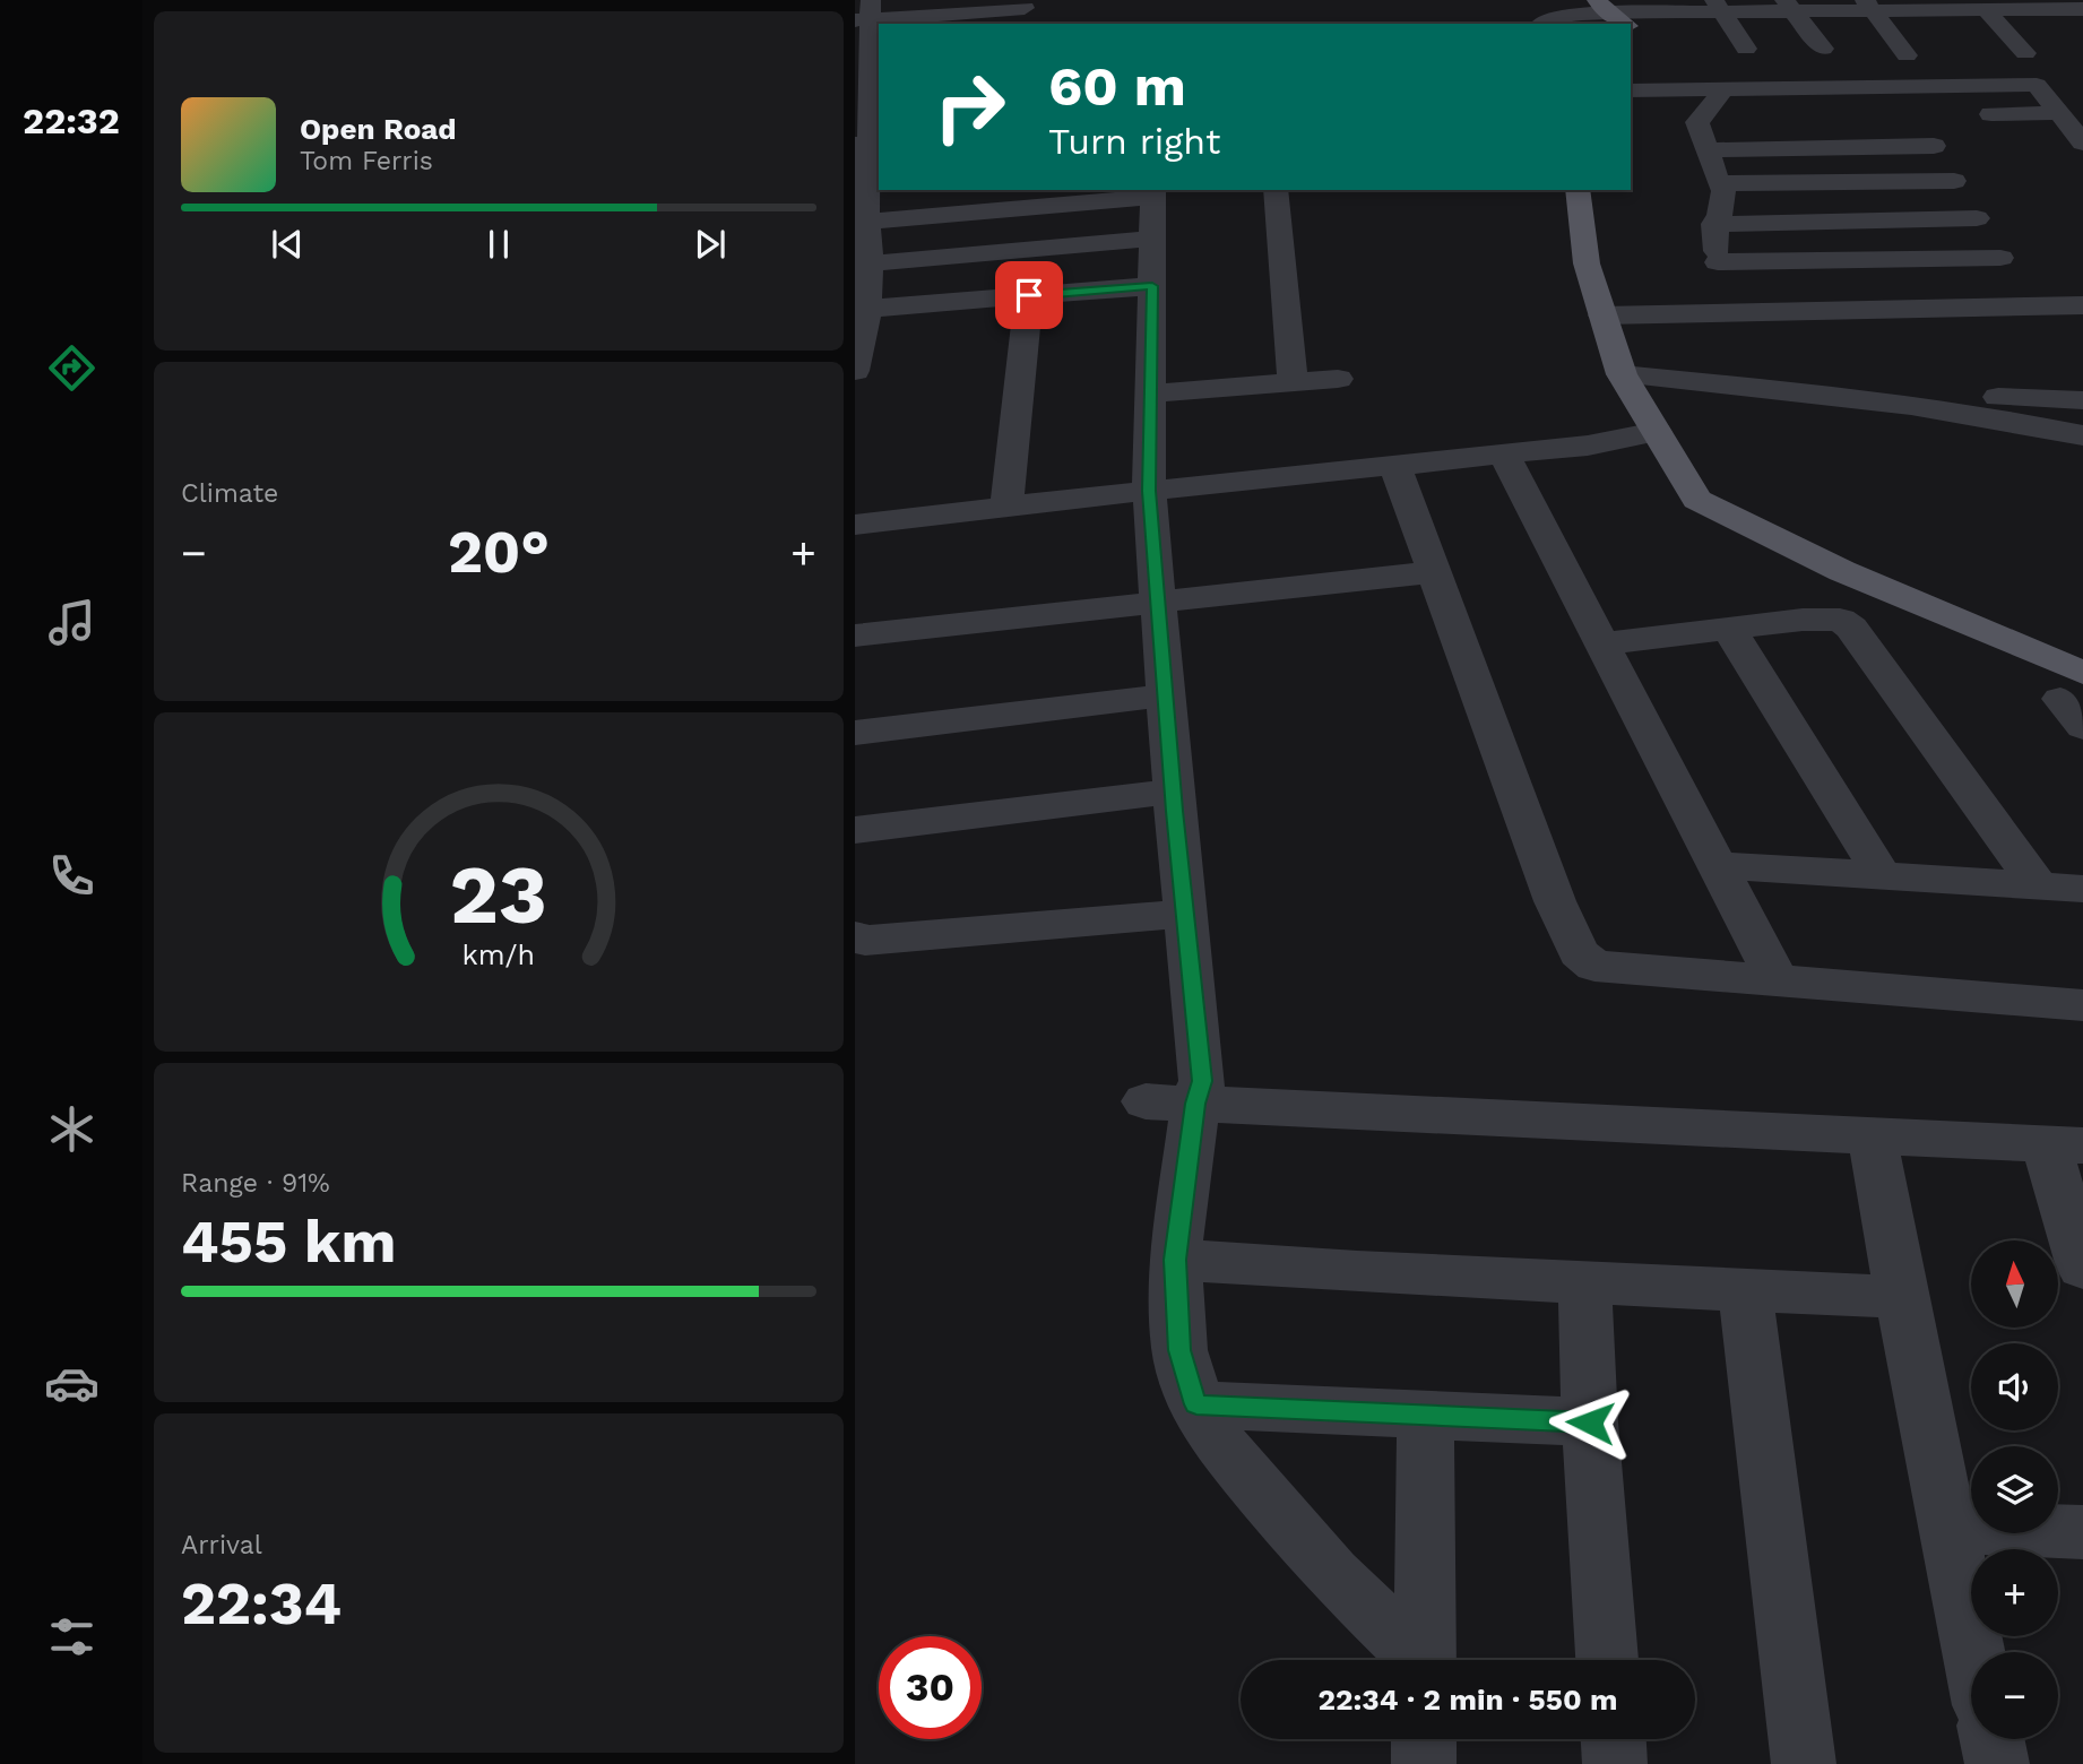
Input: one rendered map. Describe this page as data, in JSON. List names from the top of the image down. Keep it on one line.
{"north":"top","page":{"tabs":"22:32","turn":["60 m","Turn right"],"song":["Open Road","Tom Ferris"],"tile":["Climate",["Range · 91%","455 km"],["Arrival","22:34"]],"heat":["−","20°","+"],"map_buttons":["+","−"],"limit":"30","trip":"22:34 · 2 min · 550 m","gauge":["23","km/h"]}}
